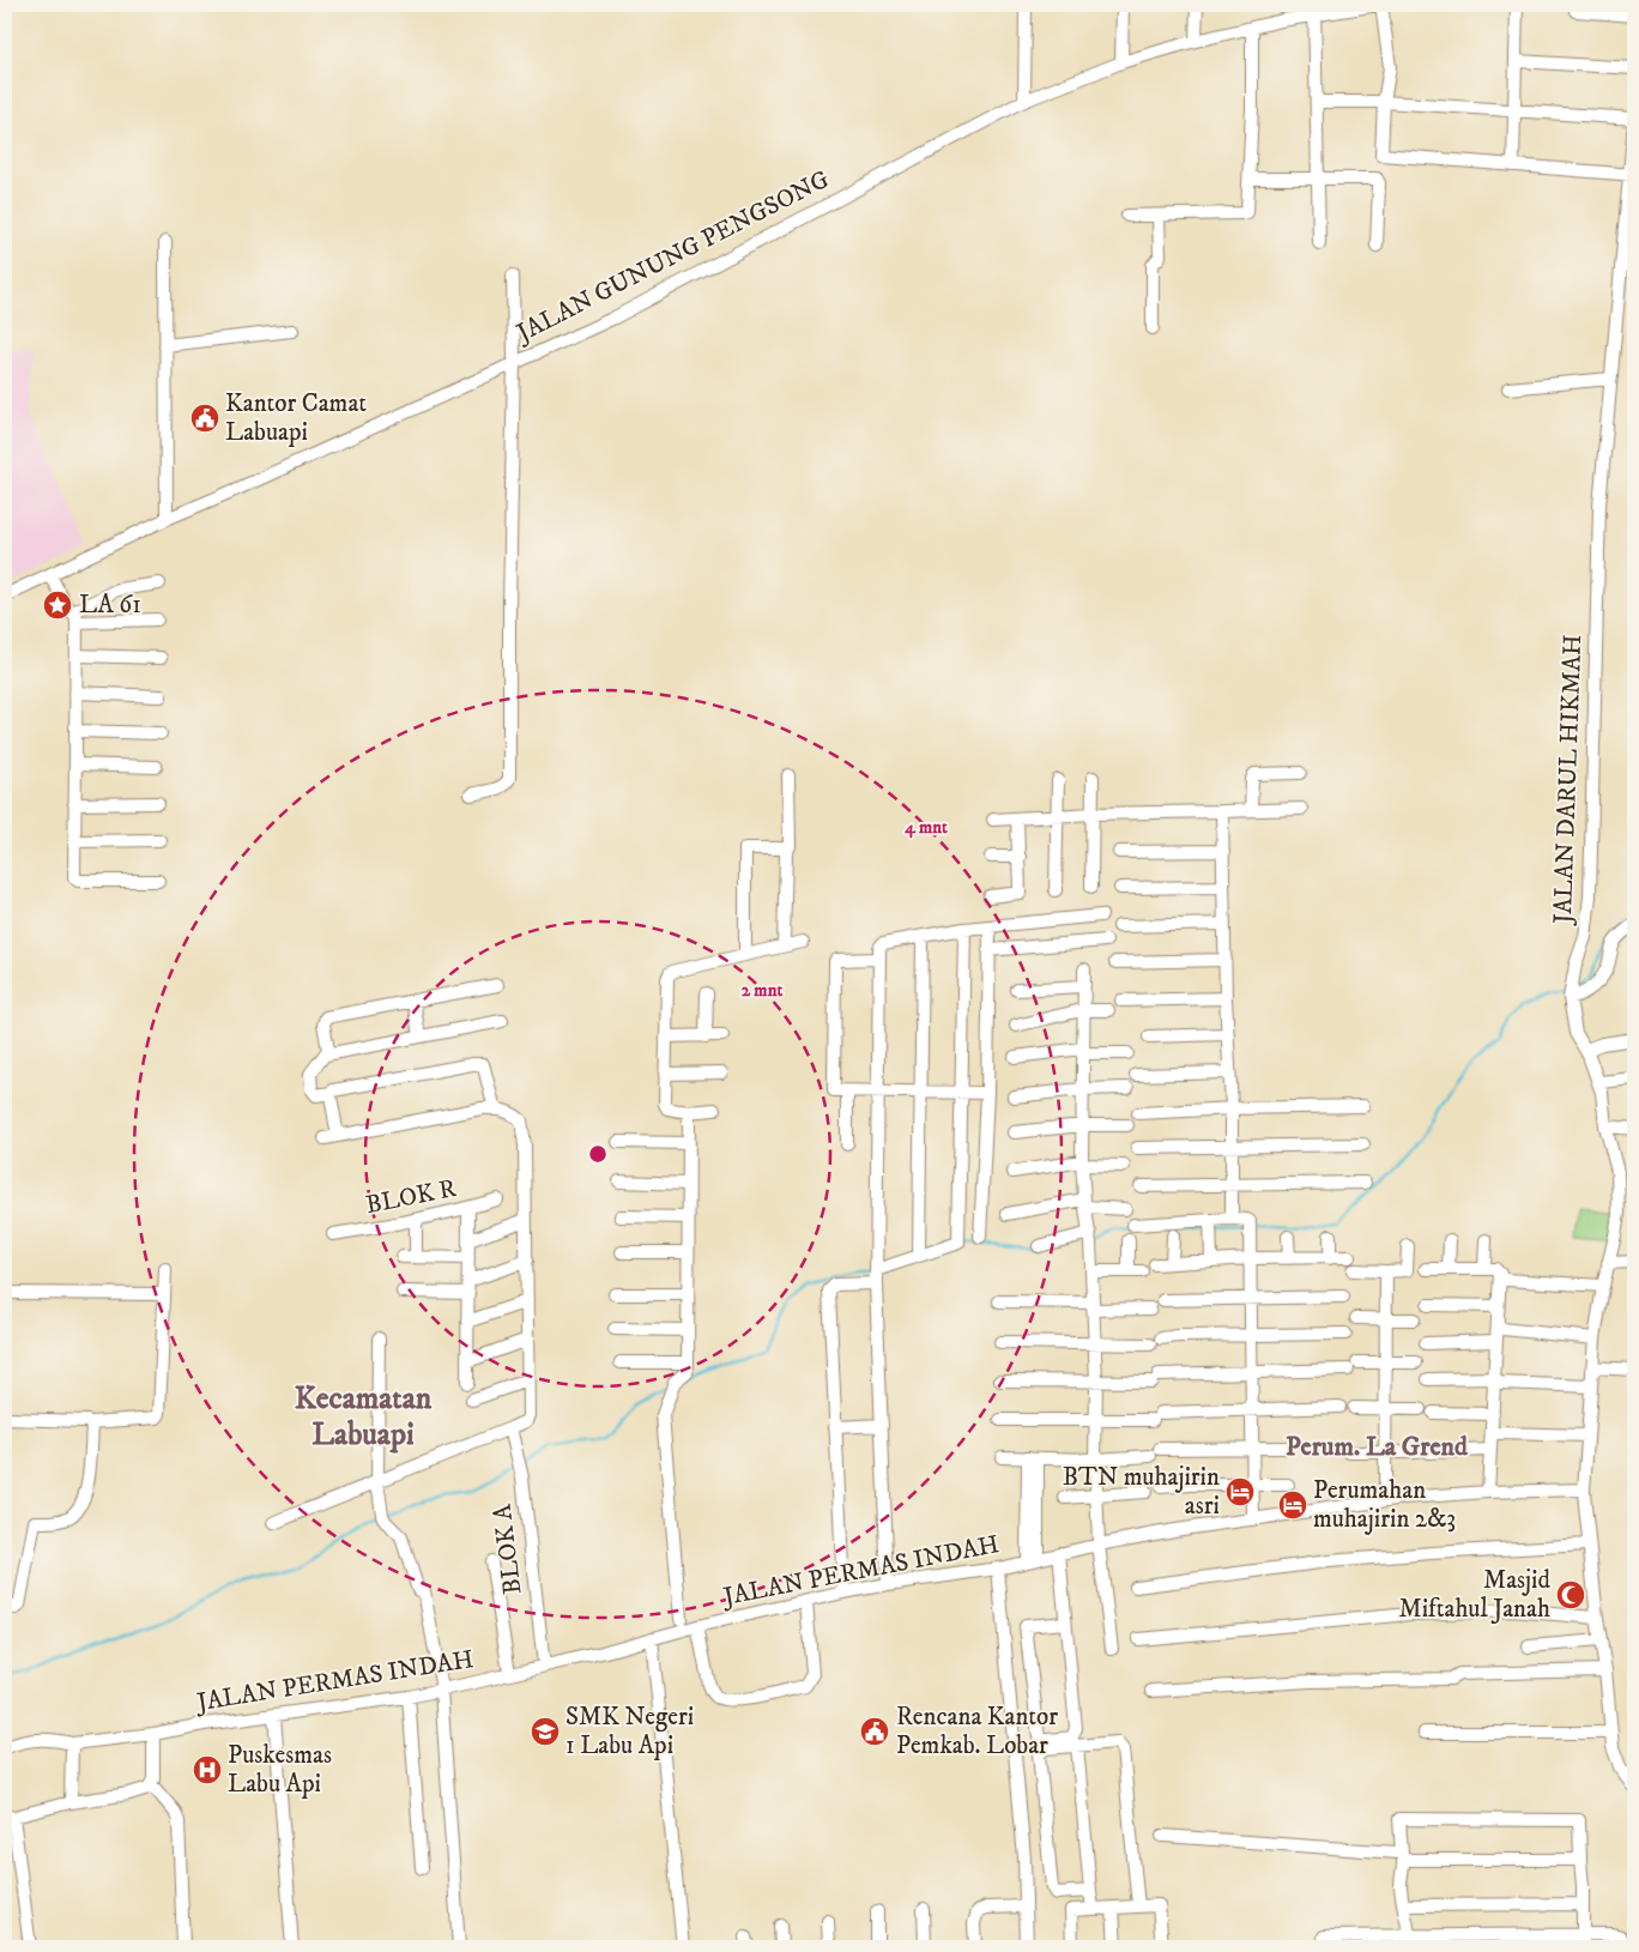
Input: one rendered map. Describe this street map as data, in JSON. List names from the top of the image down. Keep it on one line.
{"streets":{"street":["JALAN GUNUNG PENGSONG","JALAN DARUL HIKMAH","BLOK R","BLOK A","JALAN PERMAS INDAH"]},"crossings":[["JALAN DARUL HIKMAH","JALAN PERMAS INDAH"],["BLOK A","JALAN PERMAS INDAH"]],"districts":["Kecamatan Labuapi","Perum. La Grend"],"places":{"public building":["Kantor Camat Labuapi","Rencana Kantor Pemkab. Lobar"],"place":["LA 61"],"hotel":["BTN muhajirin asri","Perumahan muhajirin 2&3"],"mosque":["Masjid Miftahul Janah"],"school or university":["SMK Negeri 1 Labu Api"],"hospital":["Puskesmas Labu Api"]},"rings":["4 mnt","2 mnt"]}
